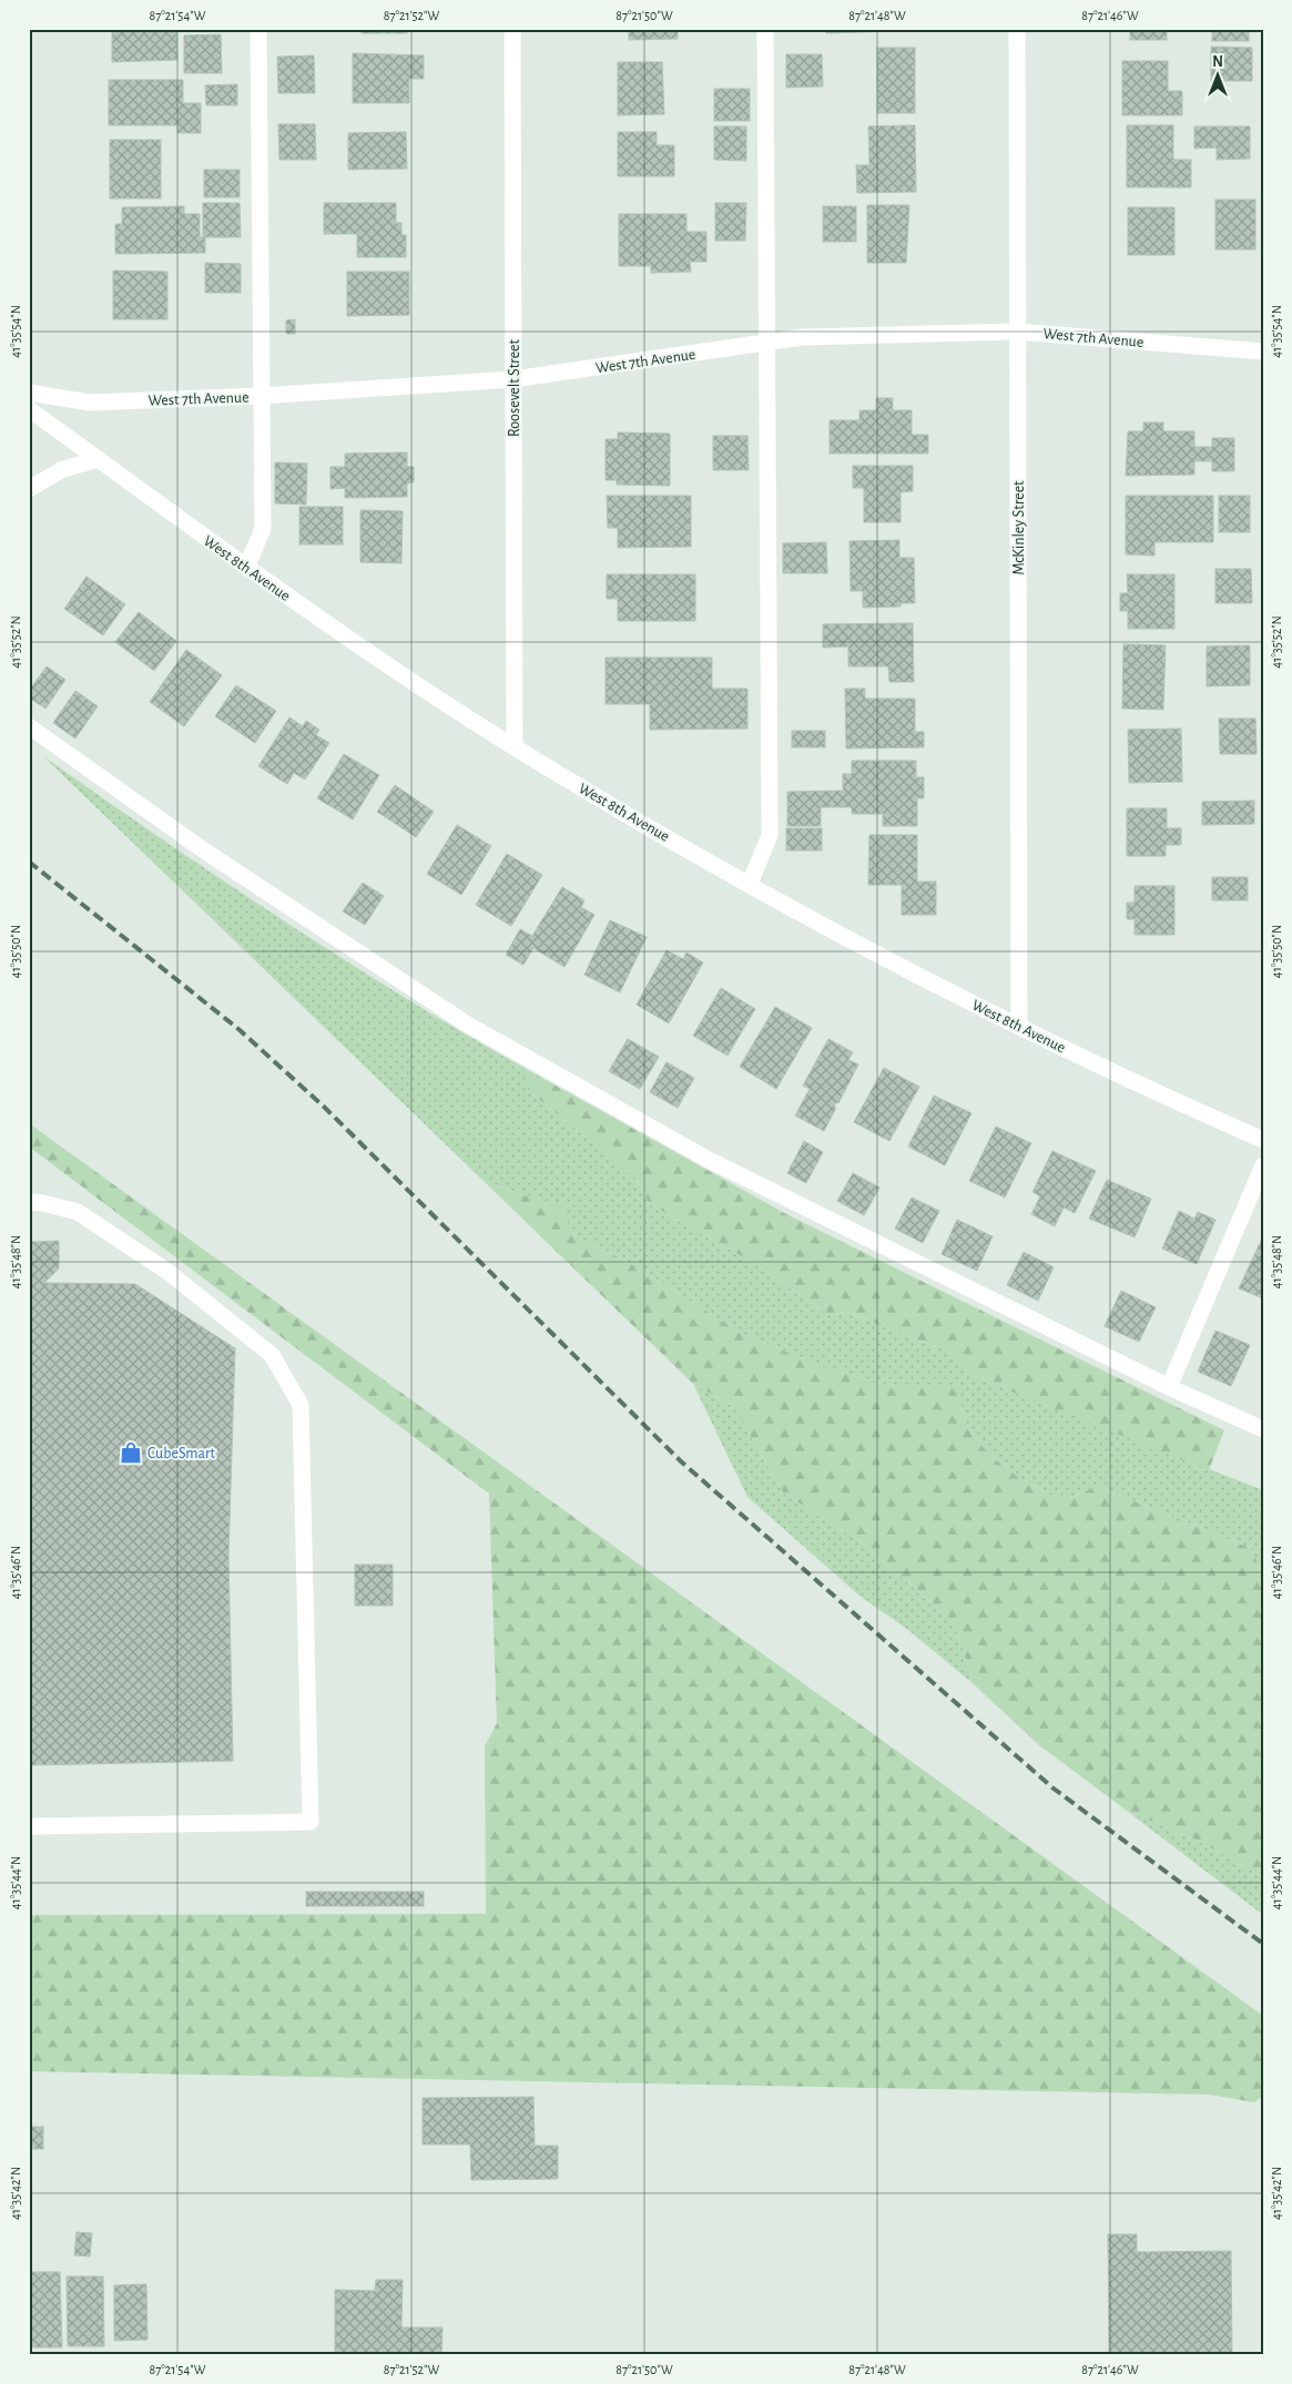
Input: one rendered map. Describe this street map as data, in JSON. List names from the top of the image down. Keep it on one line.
{"streets":{"street":["West 7th Avenue","Roosevelt Street","McKinley Street","West 8th Avenue"]},"crossings":[["West 7th Avenue","Roosevelt Street"],["West 7th Avenue","McKinley Street"],["Roosevelt Street","West 8th Avenue"],["McKinley Street","West 8th Avenue"]],"places":{"shop":["CubeSmart"]},"north":"top","coordinates":["87°21'54\"W","87°21'52\"W","87°21'50\"W","87°21'48\"W","87°21'46\"W","41°35'54\"N","41°35'52\"N","41°35'50\"N","41°35'48\"N","41°35'46\"N","41°35'44\"N","41°35'42\"N"]}
